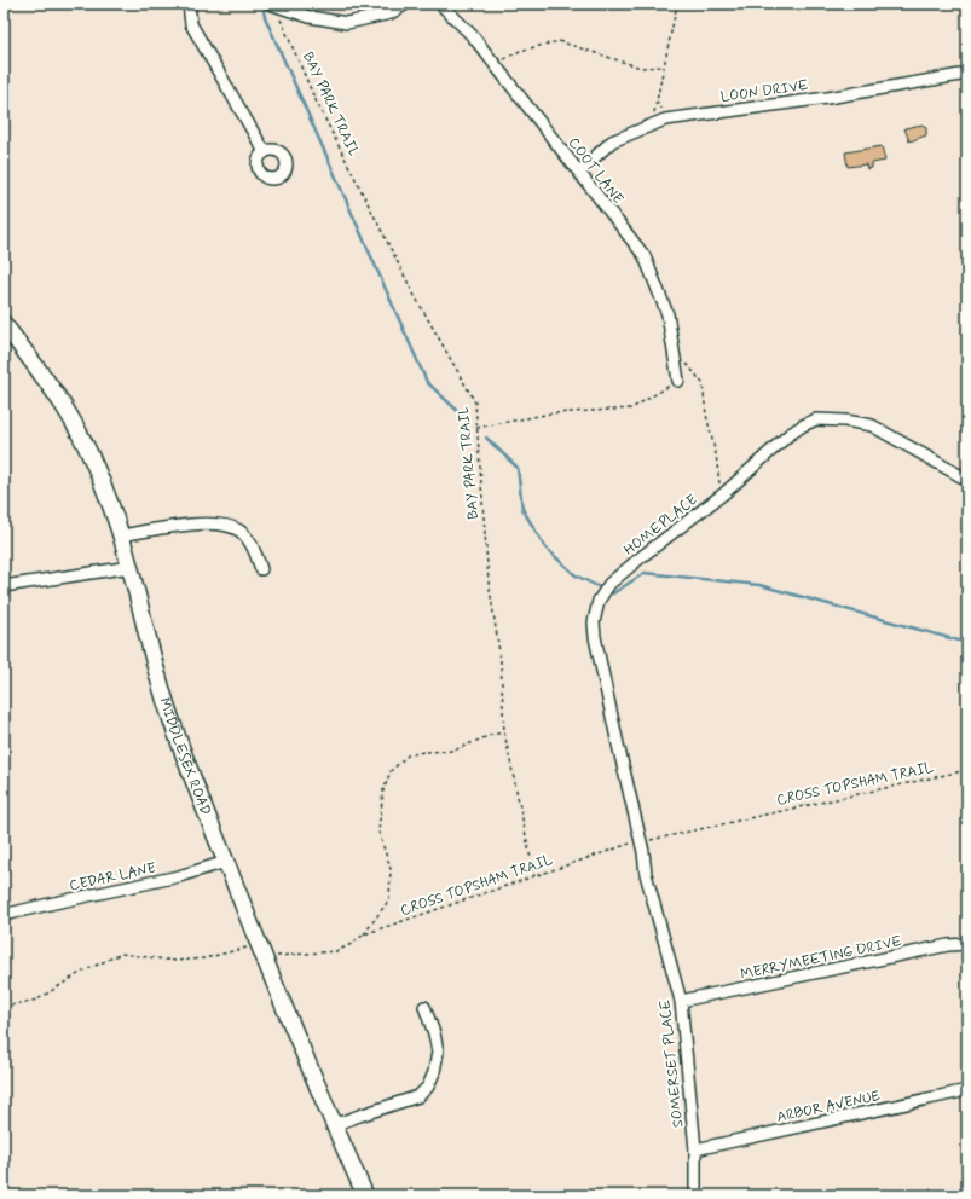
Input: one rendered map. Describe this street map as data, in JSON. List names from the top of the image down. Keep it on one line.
{"streets":{"main road":["MIDDLESEX ROAD"],"street":["LOON DRIVE","COOT LANE","HOMEPLACE","CEDAR LANE","MERRYMEETING DRIVE","SOMERSET PLACE","ARBOR AVENUE"],"path":["BAY PARK TRAIL","CROSS TOPSHAM TRAIL"]},"crossings":[["LOON DRIVE","COOT LANE"],["BAY PARK TRAIL","CROSS TOPSHAM TRAIL"],["HOMEPLACE","CROSS TOPSHAM TRAIL"],["HOMEPLACE","SOMERSET PLACE"],["MIDDLESEX ROAD","CROSS TOPSHAM TRAIL"],["MIDDLESEX ROAD","CEDAR LANE"],["MERRYMEETING DRIVE","SOMERSET PLACE"],["SOMERSET PLACE","ARBOR AVENUE"]]}
